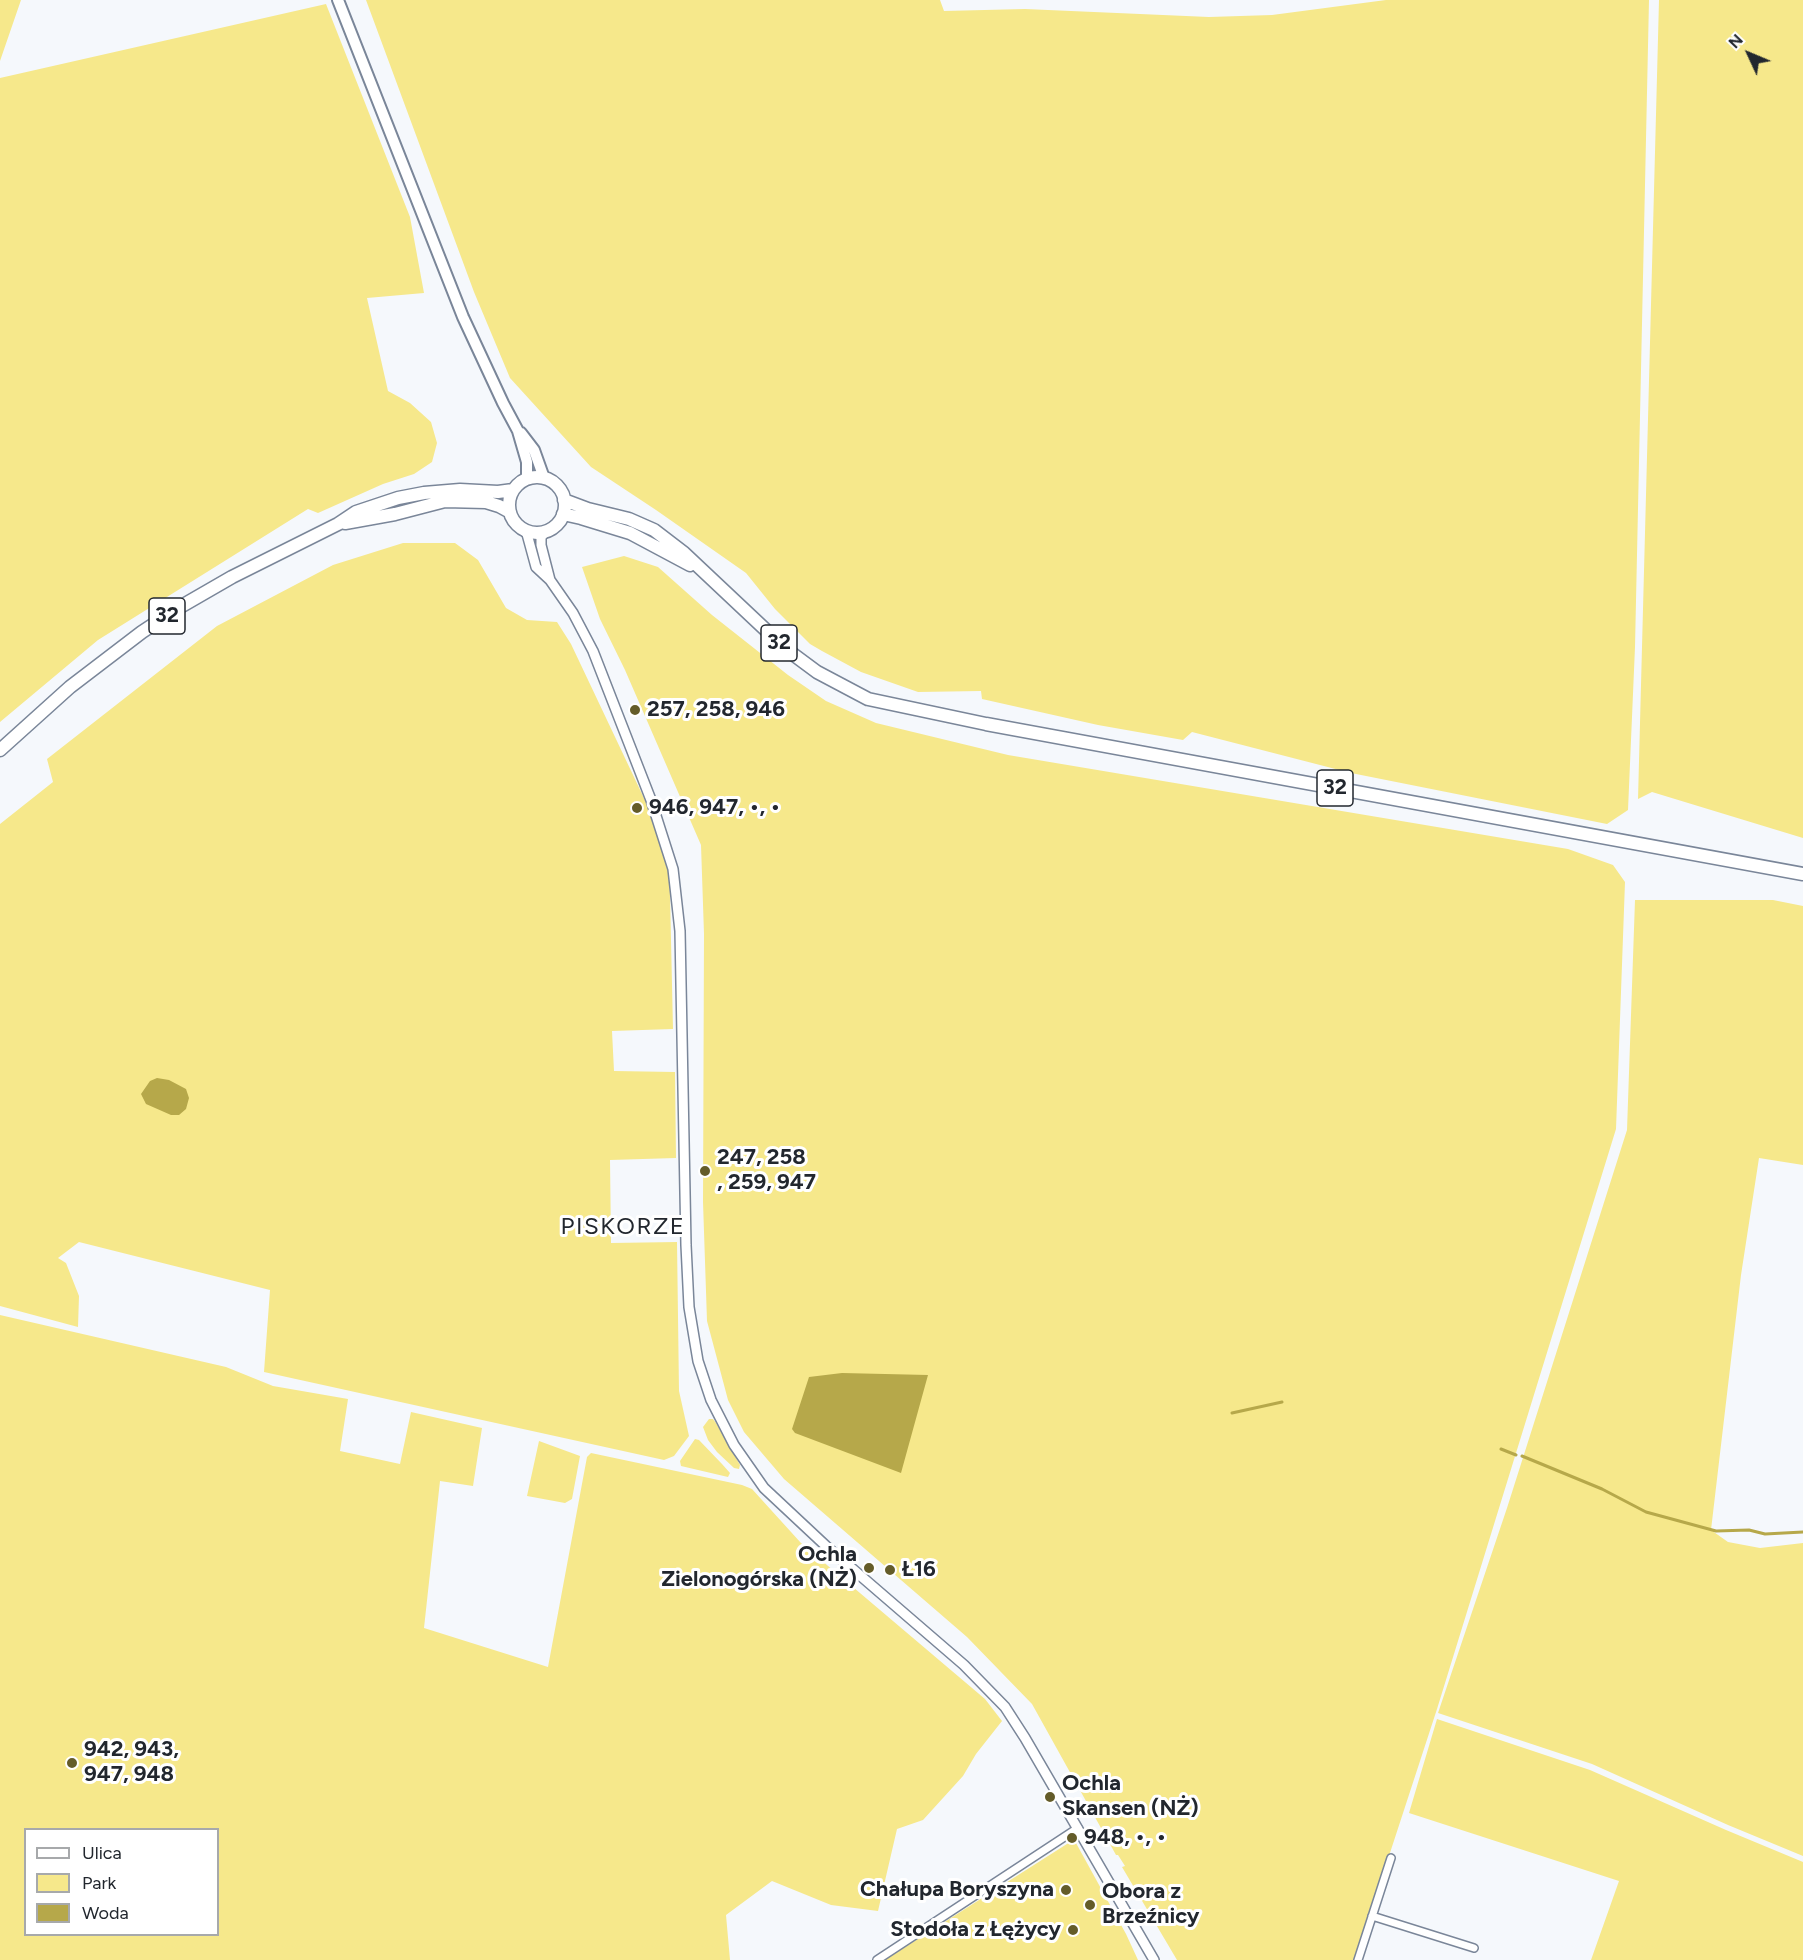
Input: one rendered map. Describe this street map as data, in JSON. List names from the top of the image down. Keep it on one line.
{"streets":{"main road":["32"]},"districts":["PISKORZE"],"places":["257, 258, 946","946, 947, •, •","247, 258 , 259, 947","Ochla Zielonogórska (NŻ)","Ł16","942, 943, 947, 948","Ochla Skansen (NŻ)","948, •, •","Chałupa Boryszyna","Obora z Brzeźnicy","Stodoła z Łężycy"],"legend":["Ulica","Park","Woda"],"north":"top left"}
